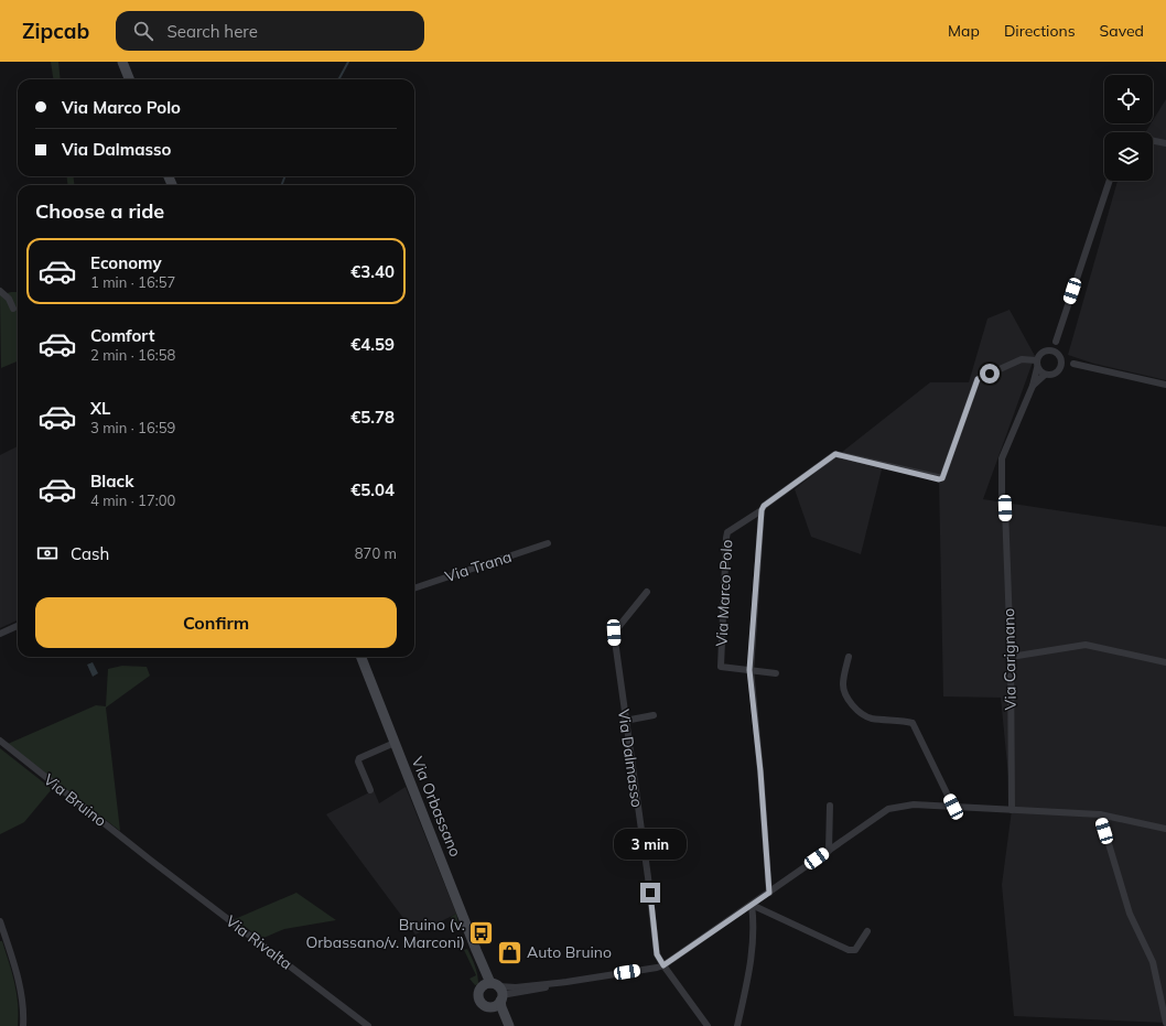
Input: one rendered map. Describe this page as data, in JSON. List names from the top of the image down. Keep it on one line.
{"streets":{"main road":["Via Orbassano"],"street":["Via Trana","Via Marco Polo","Via Carignano","Via Dalmasso","Via Bruino","Via Rivalta"]},"crossings":[["Via Bruino","Via Rivalta"]],"places":{"bus stop":["Bruino (v. Orbassano/v. Marconi)"],"shop":["Auto Bruino"]},"page":{"header":"Zipcab","search":"Search here","nav":["Map","Directions","Saved"],"banner":["Via Marco Polo","Via Dalmasso"],"heading":"Choose a ride","list":[{"name":"Economy","note":"1 min · 16:57","value":"€3.40"},{"name":"Comfort","note":"2 min · 16:58","value":"€4.59"},{"name":"XL","note":"3 min · 16:59","value":"€5.78"},{"name":"Black","note":"4 min · 17:00","value":"€5.04"}],"pay":["Cash","870 m"],"buttons":"Confirm","bubble":"3 min"}}
